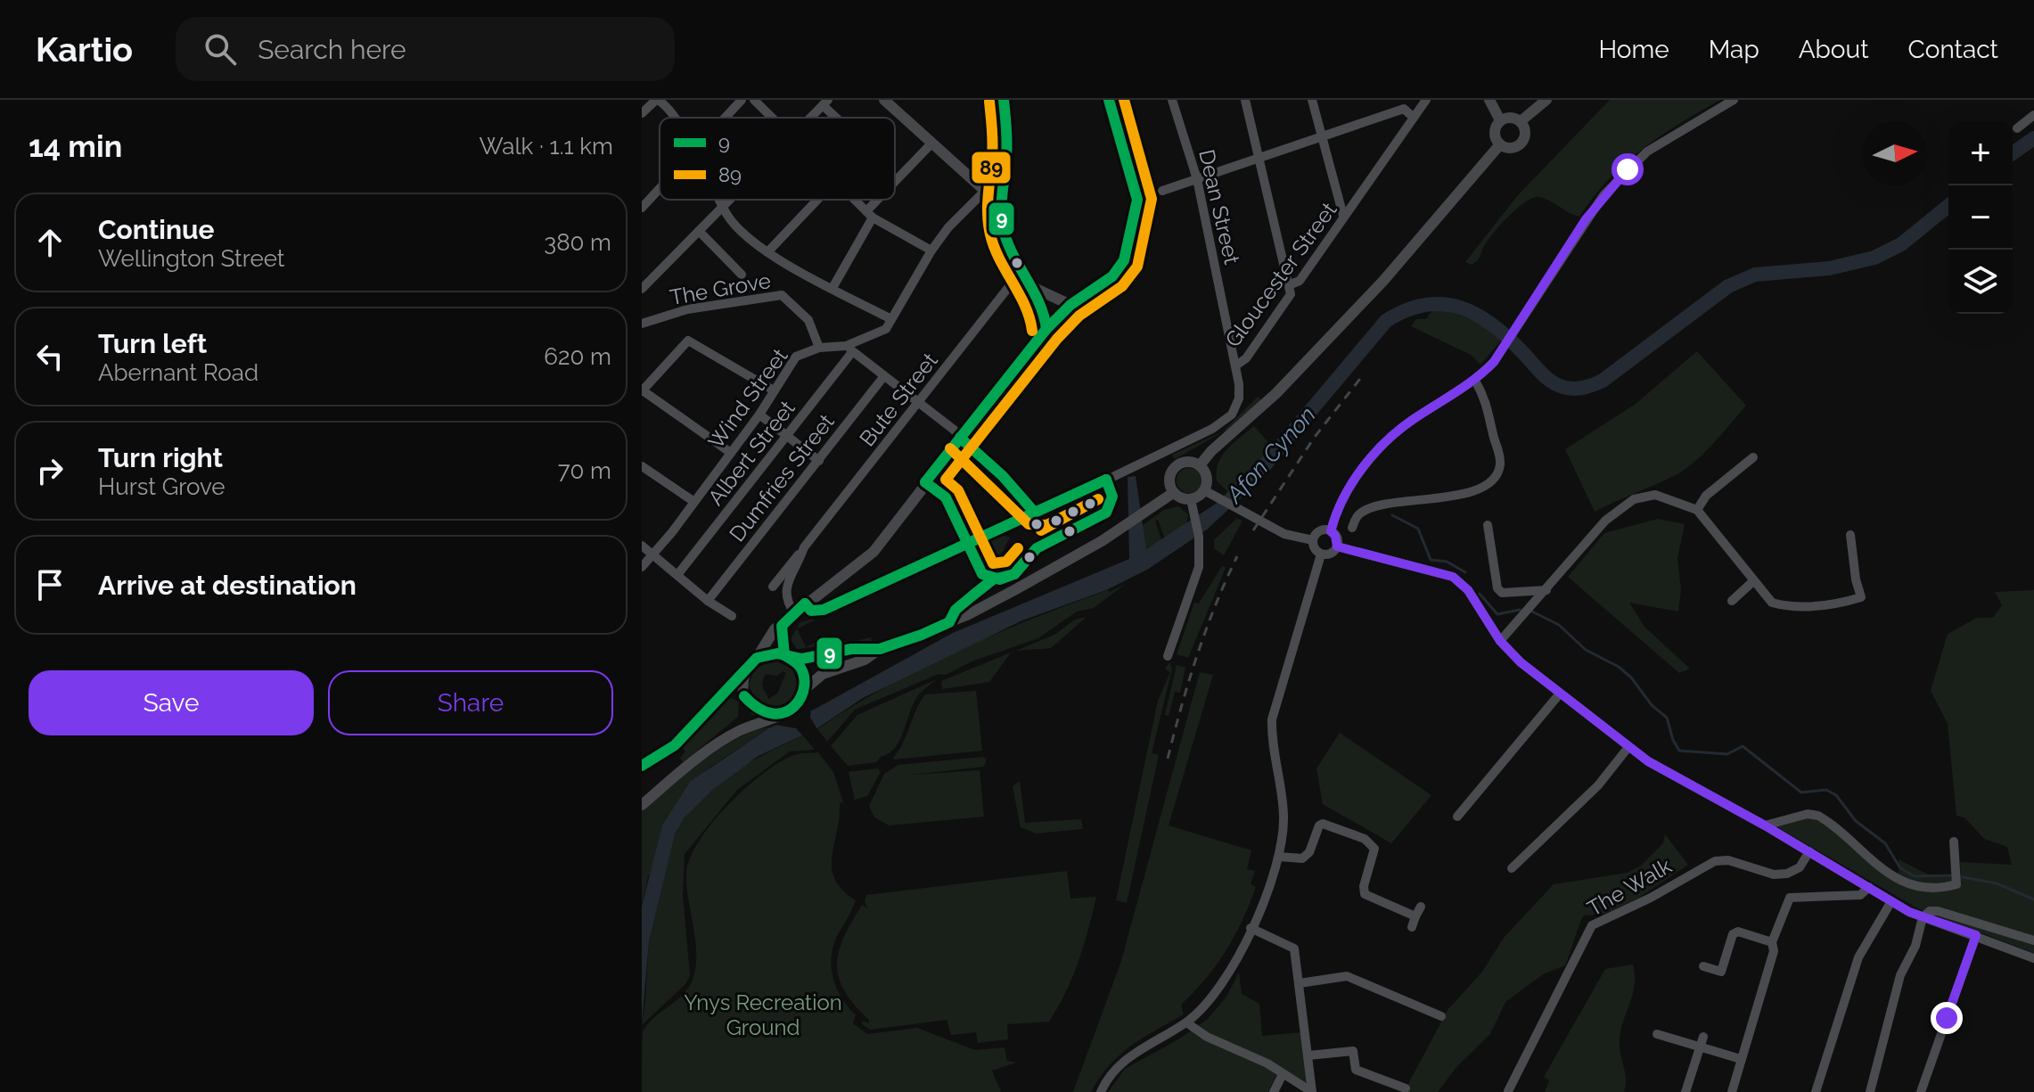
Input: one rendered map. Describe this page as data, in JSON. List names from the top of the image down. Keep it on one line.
{"streets":{"street":["Dean Street","Gloucester Street","The Grove","Wind Street","Bute Street","Albert Street","Dumfries Street","The Walk"]},"crossings":[["Dean Street","Gloucester Street"],["The Grove","Wind Street"],["Wind Street","Albert Street"]],"water":["Afon Cynon"],"parks":["Ynys Recreation Ground"],"lines":["transit line 9","transit line 89"],"legend":["9","89"],"north":"right","page":{"header":"Kartio","search":"Search here","nav":["Home","Map","About","Contact"],"heading":["14 min","Walk · 1.1 km"],"map_buttons":["+","−"],"list":[["Continue","Wellington Street","380 m"],["Turn left","Abernant Road","620 m"],["Turn right","Hurst Grove","70 m"],"Arrive at destination"],"buttons":["Save","Share"]}}
